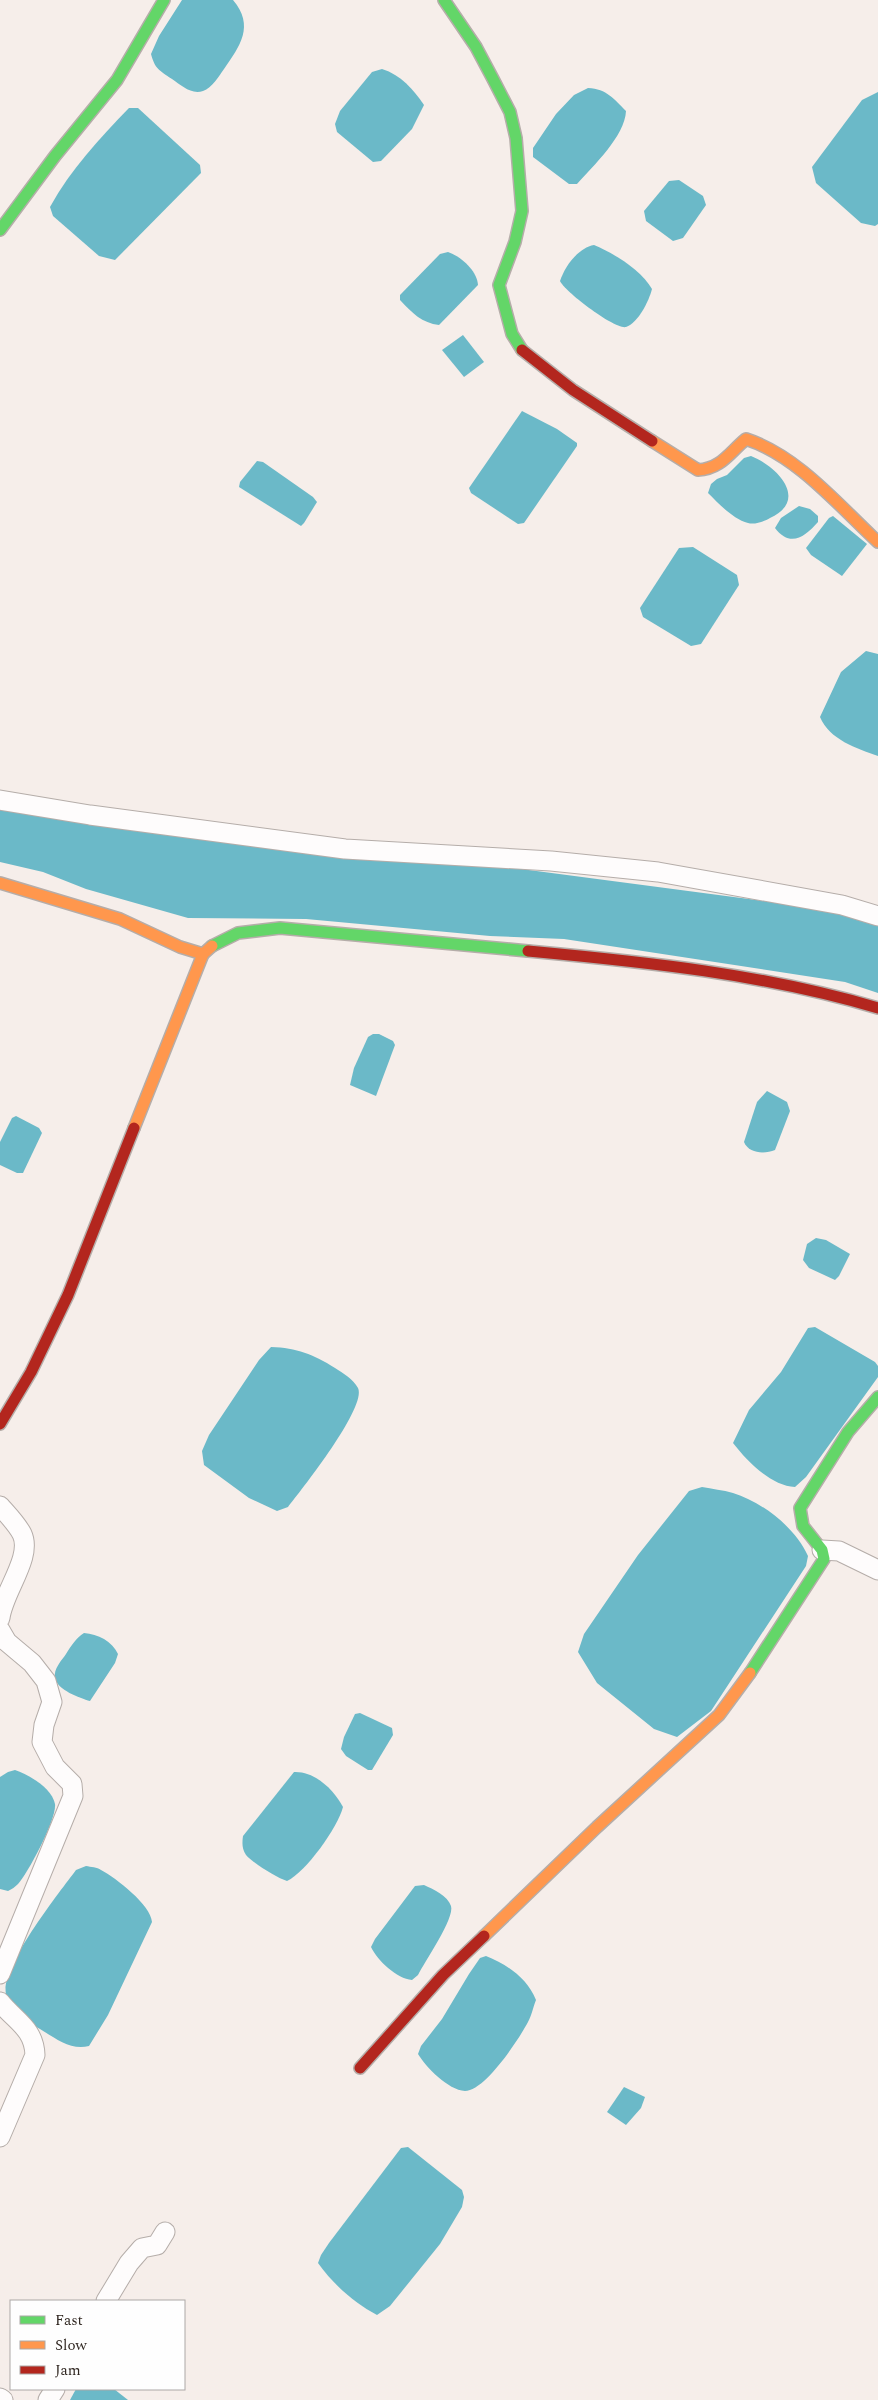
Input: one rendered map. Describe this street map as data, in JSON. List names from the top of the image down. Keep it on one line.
{"legend":["Fast","Slow","Jam"]}
